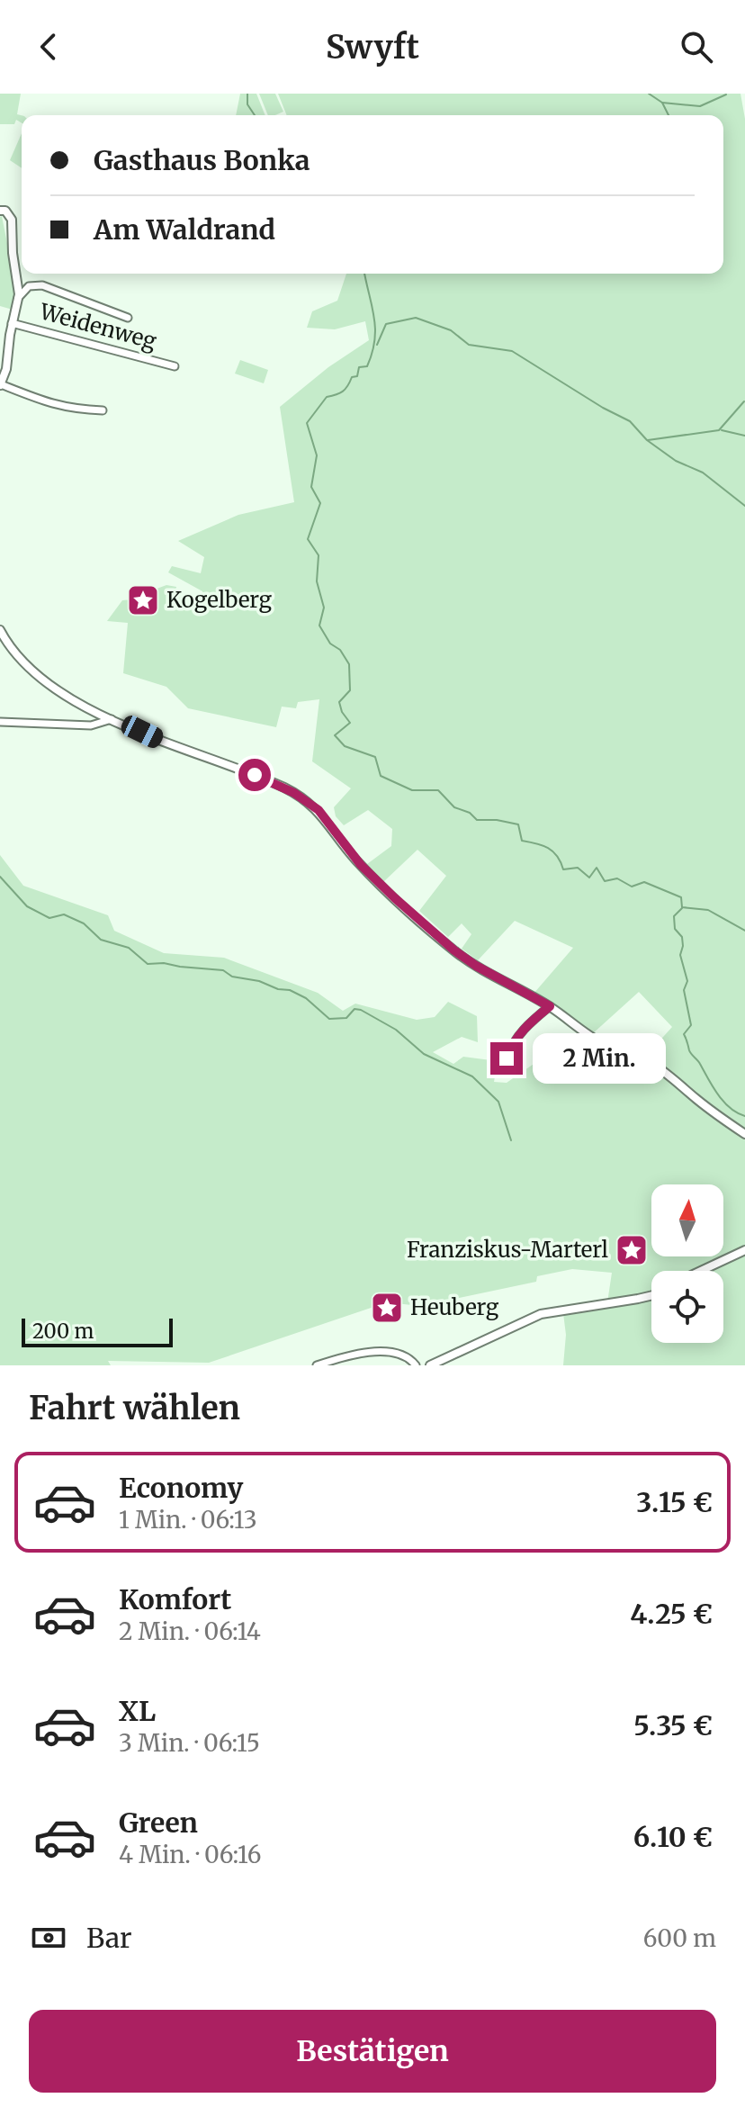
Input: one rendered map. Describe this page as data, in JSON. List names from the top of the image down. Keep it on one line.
{"streets":{"street":["Weidenweg"]},"places":{"place":["Kogelberg","Franziskus-Marterl","Heuberg"]},"scale_bar":"200 m","north":"top","page":{"header":"Swyft","banner":["Gasthaus Bonka","Am Waldrand"],"bubble":"2 Min.","scale":"200 m","heading":"Fahrt wählen","list":[{"name":"Economy","note":"1 Min. · 06:13","value":"3.15 €"},{"name":"Komfort","note":"2 Min. · 06:14","value":"4.25 €"},{"name":"XL","note":"3 Min. · 06:15","value":"5.35 €"},{"name":"Green","note":"4 Min. · 06:16","value":"6.10 €"}],"pay":["Bar","600 m"],"buttons":"Bestätigen"}}
